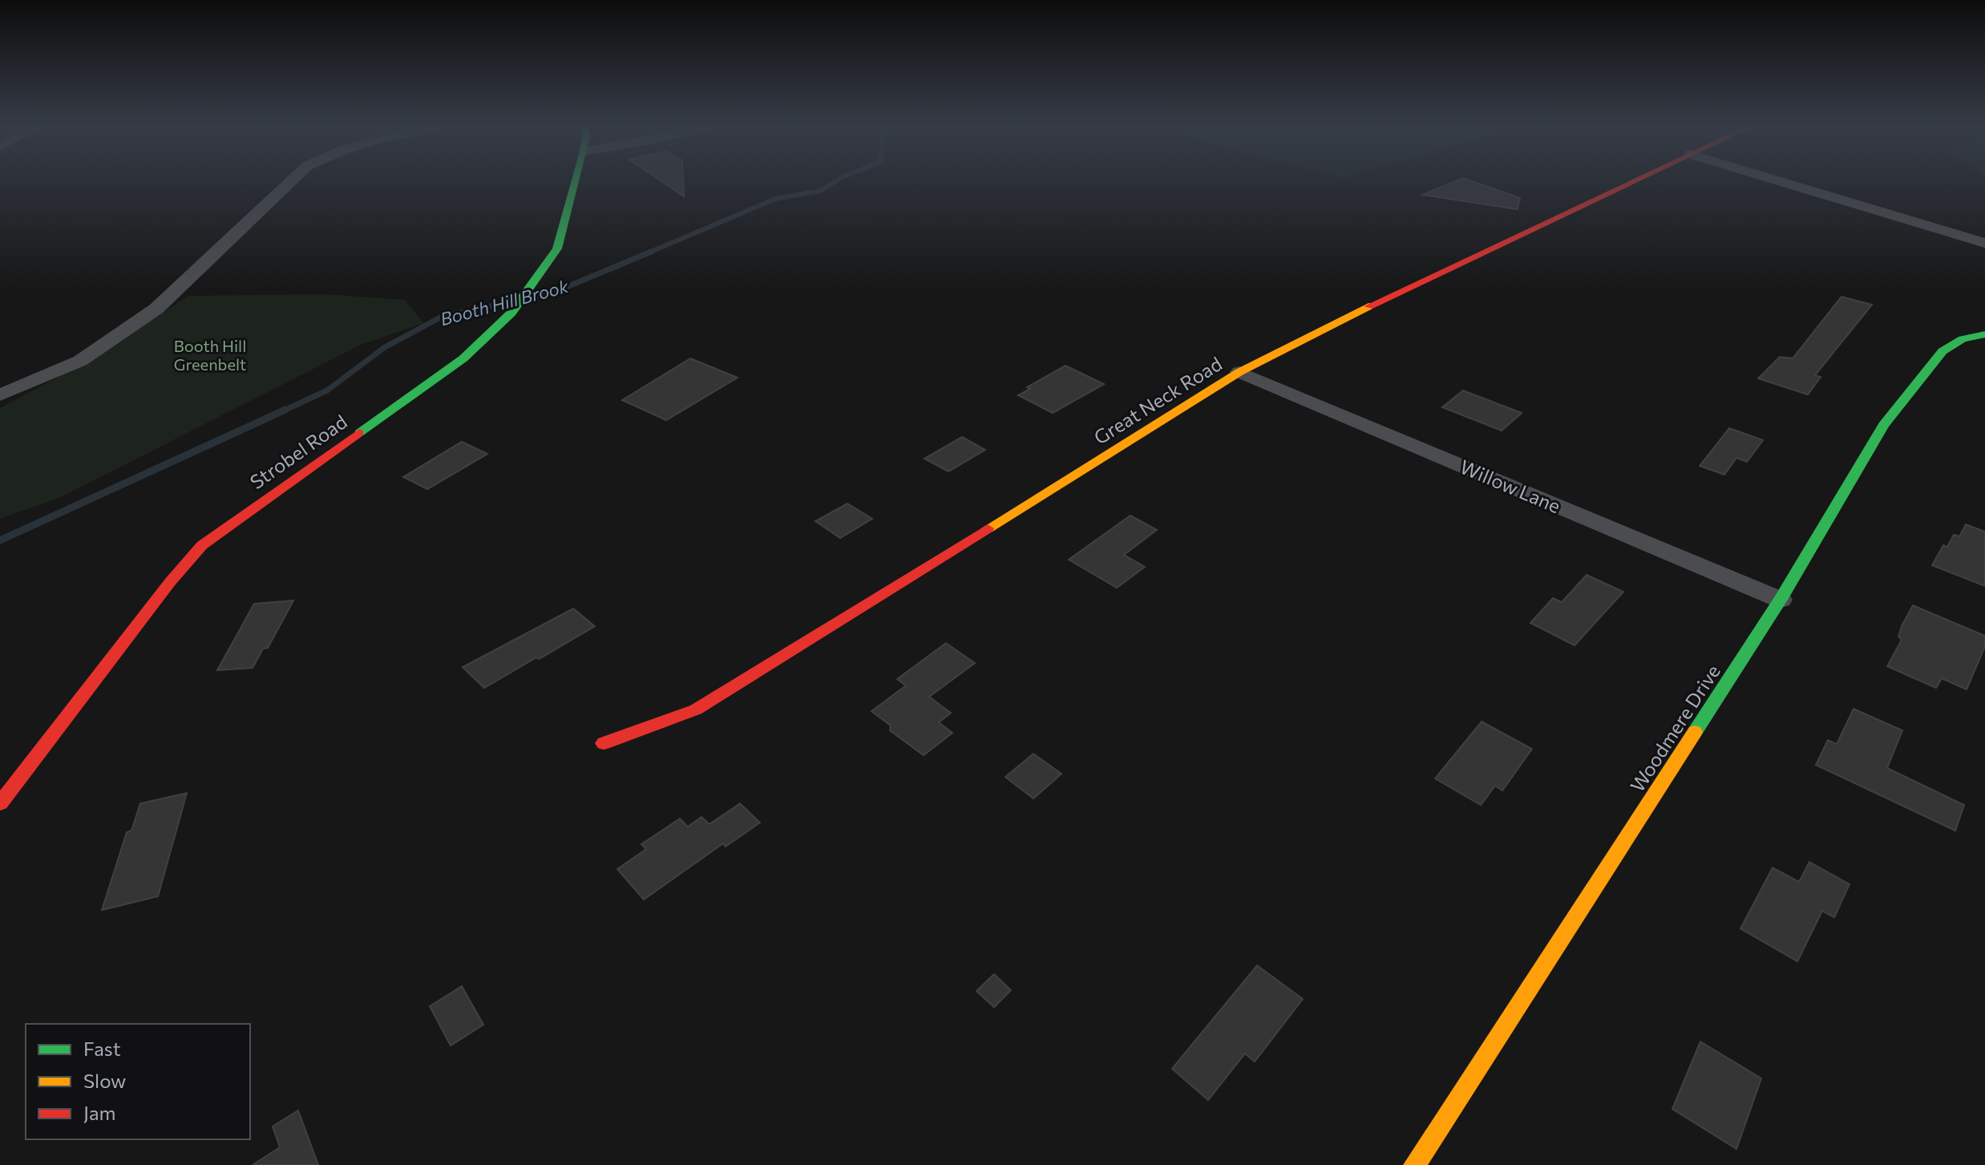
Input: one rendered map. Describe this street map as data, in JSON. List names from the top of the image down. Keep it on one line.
{"streets":{"street":["Great Neck Road","Strobel Road","Willow Lane","Woodmere Drive"]},"crossings":[["Great Neck Road","Willow Lane"],["Willow Lane","Woodmere Drive"]],"water":["Booth Hill Brook"],"parks":["Booth Hill Greenbelt"],"legend":["Fast","Slow","Jam"]}
